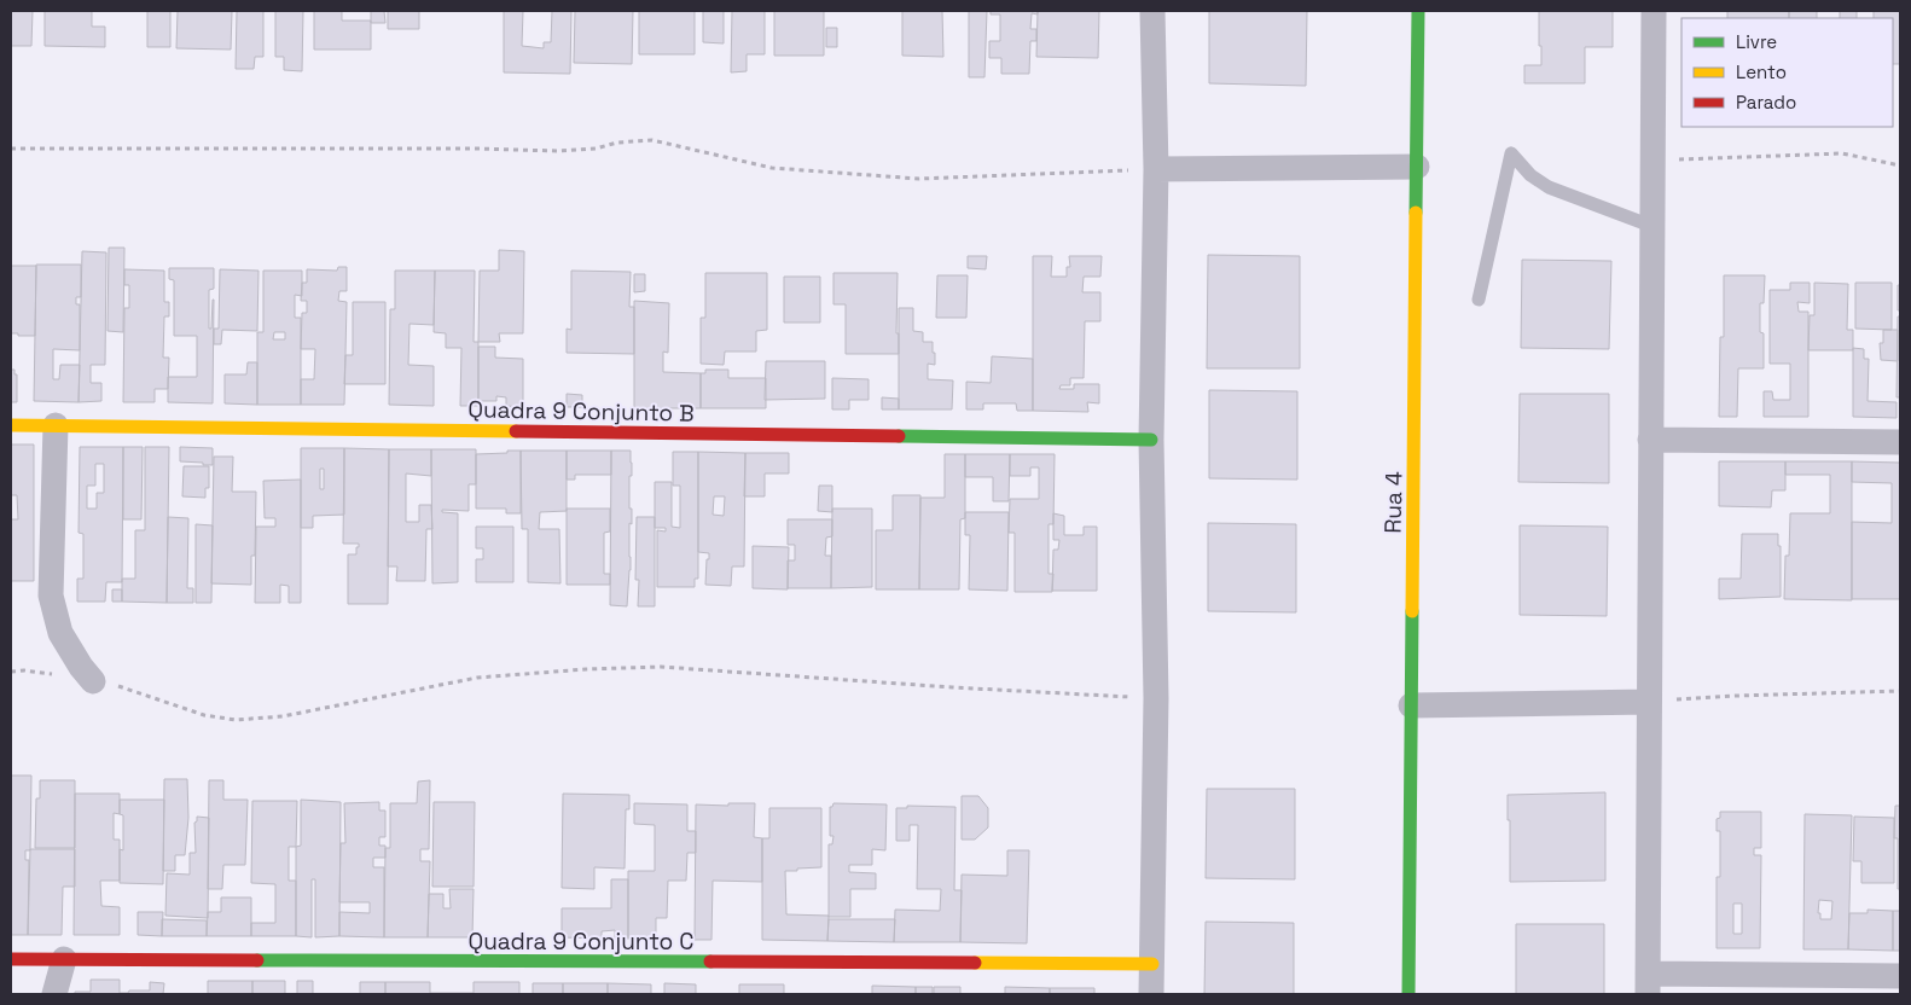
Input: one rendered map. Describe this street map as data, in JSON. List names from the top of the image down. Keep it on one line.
{"streets":{"street":["Quadra 9 Conjunto B","Rua 4","Quadra 9 Conjunto C"]},"legend":["Livre","Lento","Parado"]}
